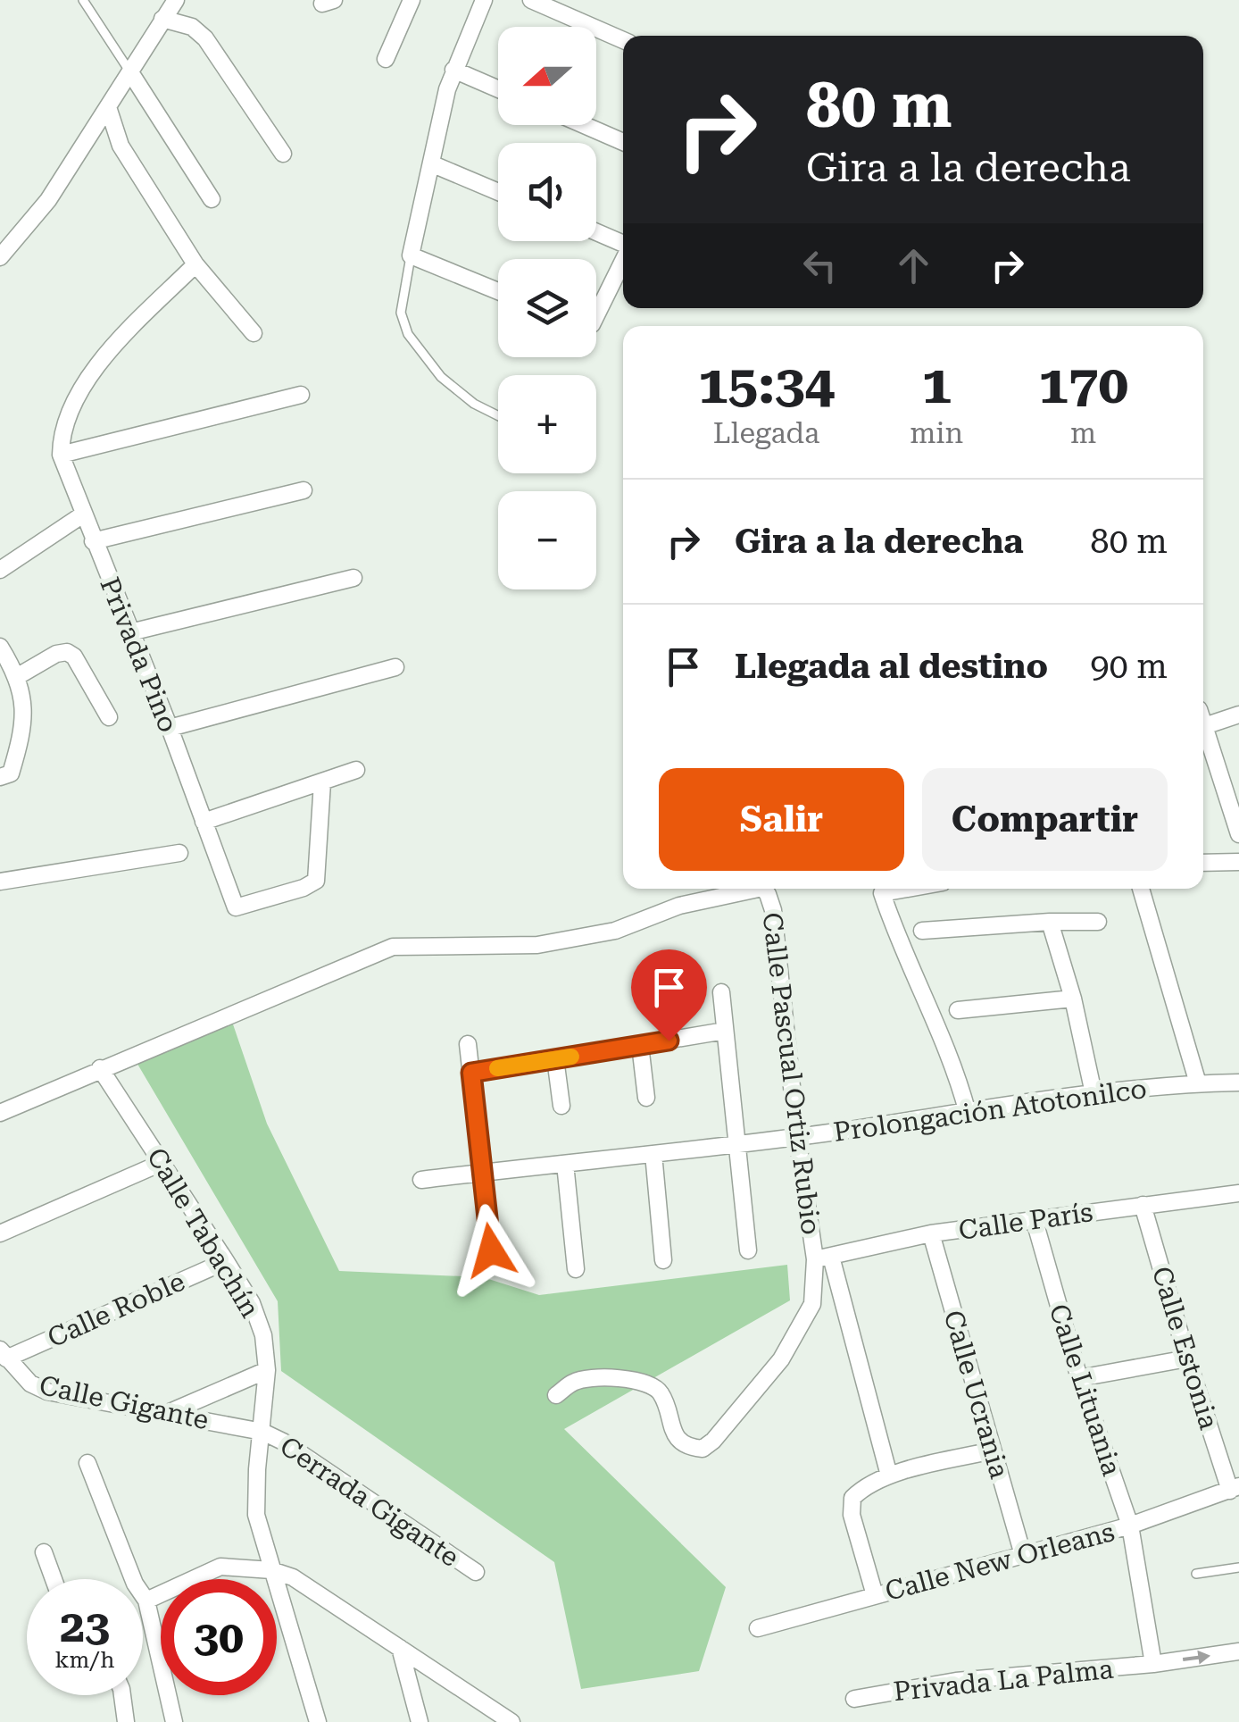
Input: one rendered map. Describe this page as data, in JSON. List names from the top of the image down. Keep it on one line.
{"streets":{"street":["Privada Pino","Calle Pascual Ortiz Rubio","Prolongación Atotonilco","Calle París","Calle Tabachín","Calle Roble","Calle Estonia","Calle Lituania","Calle Ucrania","Calle Gigante","Cerrada Gigante","Calle New Orleans","Privada La Palma"]},"crossings":[["Calle Pascual Ortiz Rubio","Prolongación Atotonilco"],["Calle Pascual Ortiz Rubio","Calle París"],["Calle Pascual Ortiz Rubio","Calle Tabachín"],["Calle París","Calle Estonia"],["Calle París","Calle Lituania"],["Calle París","Calle Ucrania"],["Calle Tabachín","Calle Roble"],["Calle Tabachín","Calle Gigante"],["Calle Tabachín","Cerrada Gigante"],["Calle Roble","Calle Gigante"],["Calle Estonia","Calle New Orleans"],["Calle Lituania","Calle New Orleans"],["Calle Lituania","Privada La Palma"],["Calle Ucrania","Calle New Orleans"],["Calle Gigante","Cerrada Gigante"]],"north":"left","page":{"map_buttons":["+","−"],"turn":["80 m","Gira a la derecha"],"eta":["15:34","Llegada","1","min","170","m"],"list":[{"name":"Gira a la derecha","value":"80 m"},{"name":"Llegada al destino","value":"90 m"}],"buttons":["Salir","Compartir"],"speed":"23 km/h","limit":"30"}}
